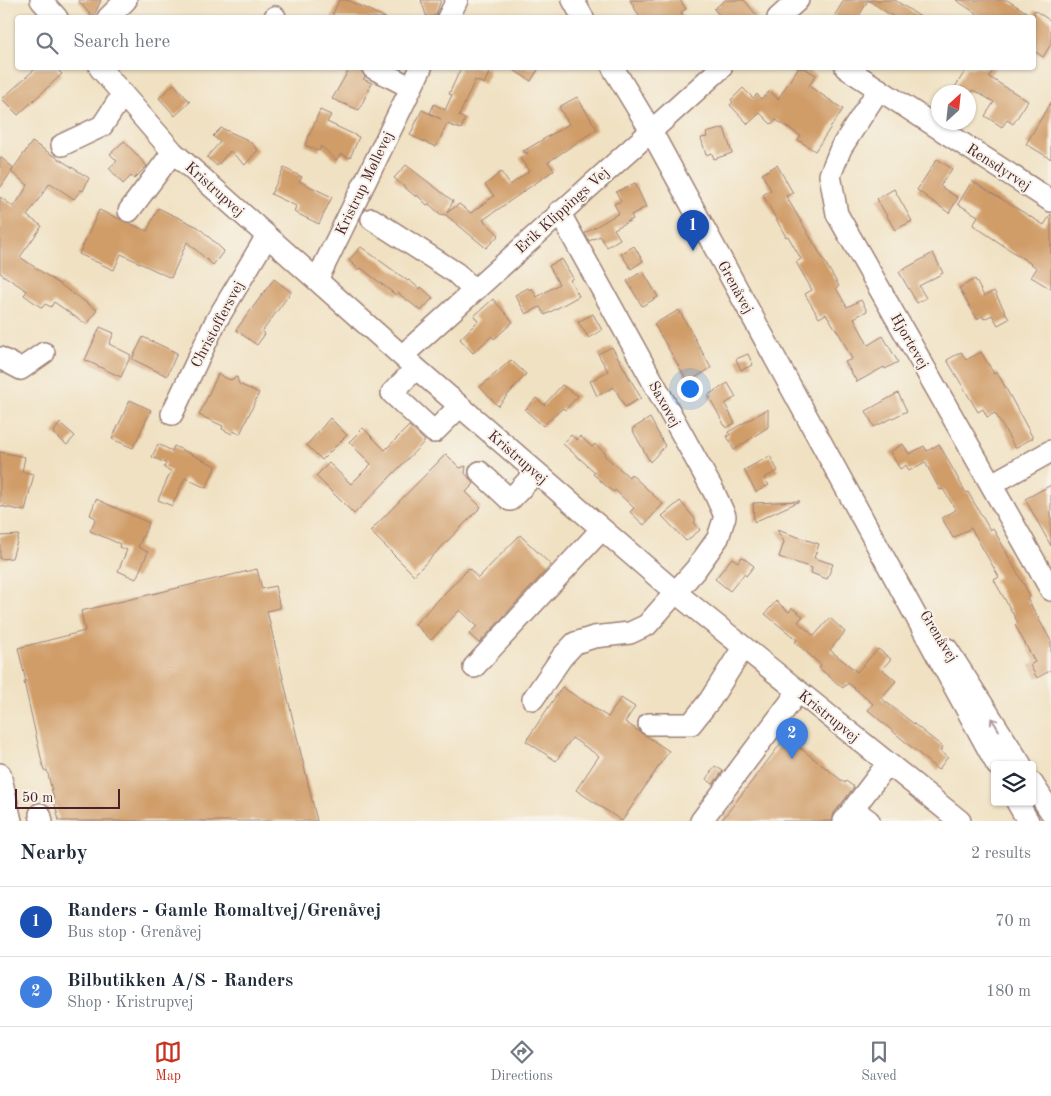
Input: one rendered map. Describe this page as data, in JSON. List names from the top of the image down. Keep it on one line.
{"streets":{"street":["Rensdyrvej","Kristrup Møllevej","Kristrupvej","Erik Klippings Vej","Grenåvej","Christoffersvej","Hjortevej","Saxovej"]},"crossings":[["Rensdyrvej","Hjortevej"],["Kristrup Møllevej","Kristrupvej"],["Kristrupvej","Erik Klippings Vej"],["Kristrupvej","Christoffersvej"],["Kristrupvej","Saxovej"],["Erik Klippings Vej","Grenåvej"],["Erik Klippings Vej","Saxovej"]],"scale_bar":"50 m","north":"top right","page":{"search":"Search here","pins":["1","2"],"scale":"50 m","heading":["Nearby","2 results"],"list":[{"mark":"1","name":"Randers - Gamle Romaltvej/Grenåvej","note":"Bus stop · Grenåvej","value":"70 m"},{"mark":"2","name":"Bilbutikken A/S - Randers","note":"Shop · Kristrupvej","value":"180 m"}],"nav":["Map","Directions","Saved"]}}
